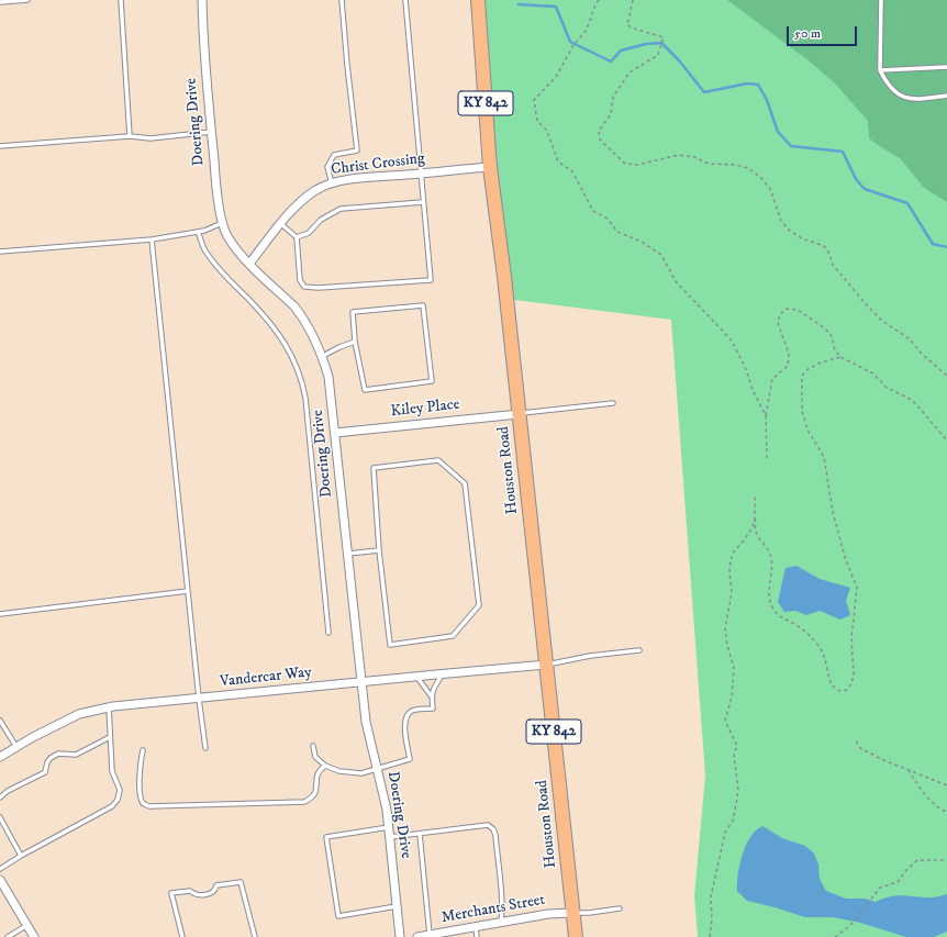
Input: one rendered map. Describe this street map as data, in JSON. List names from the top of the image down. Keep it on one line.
{"streets":{"main road":["KY 842","Houston Road"],"street":["Doering Drive","Christ Crossing","Kiley Place","Vandercar Way","Merchants Street"]},"crossings":[["Doering Drive","Christ Crossing"],["Doering Drive","Kiley Place"],["Doering Drive","Vandercar Way"],["Christ Crossing","Houston Road"],["Kiley Place","Houston Road"],["Houston Road","Vandercar Way"],["Houston Road","Merchants Street"]],"scale_bar":"50 m"}
